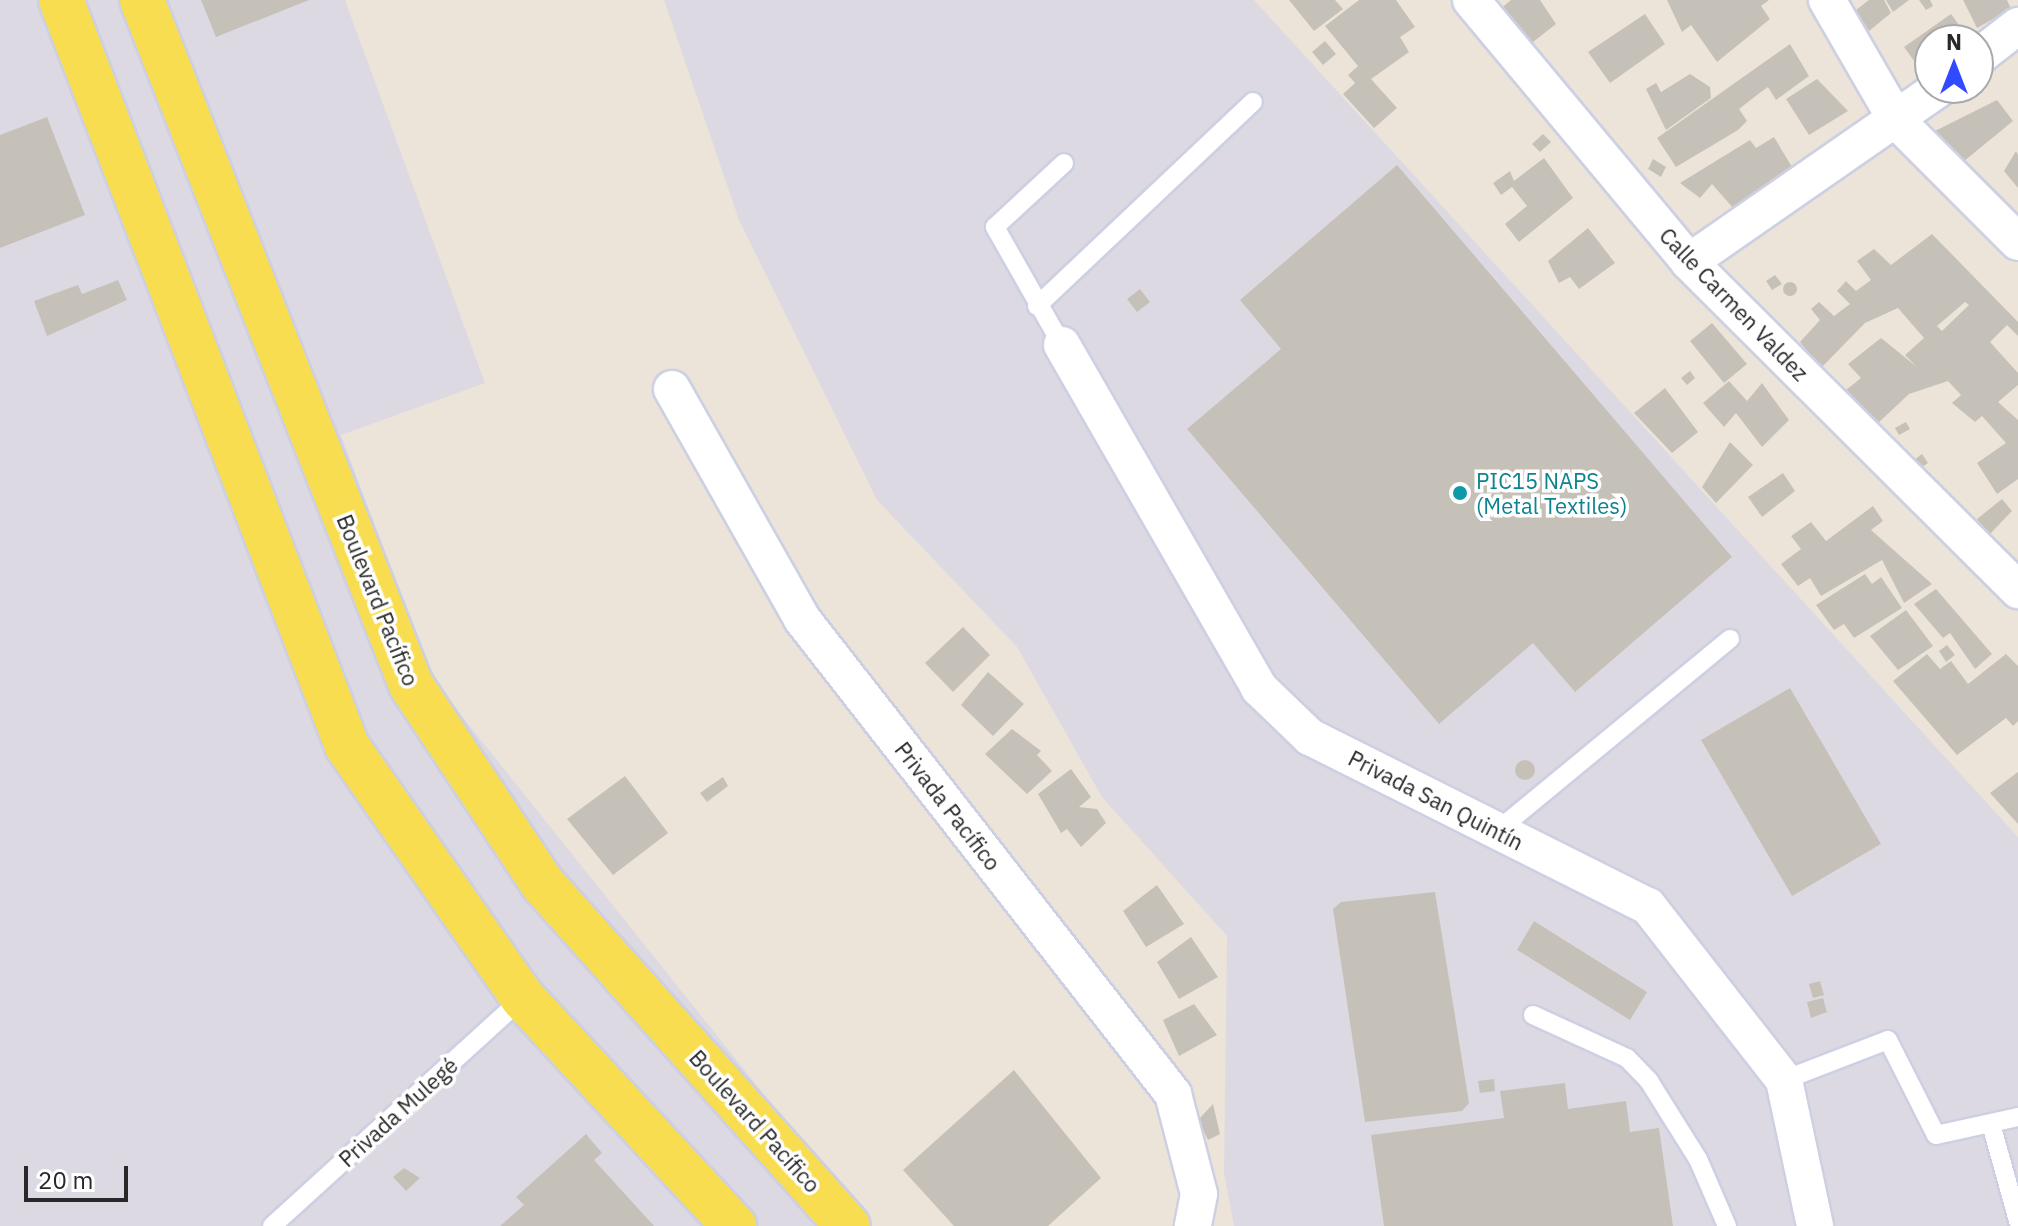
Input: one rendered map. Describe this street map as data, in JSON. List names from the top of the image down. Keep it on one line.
{"streets":{"main road":["Boulevard Pacífico"],"street":["Calle Carmen Valdez","Privada San Quintín","Privada Pacífico"],"lane":["Privada Mulegé"]},"places":["PIC15 NAPS (Metal Textiles)"],"scale_bar":"20 m","north":"top"}
